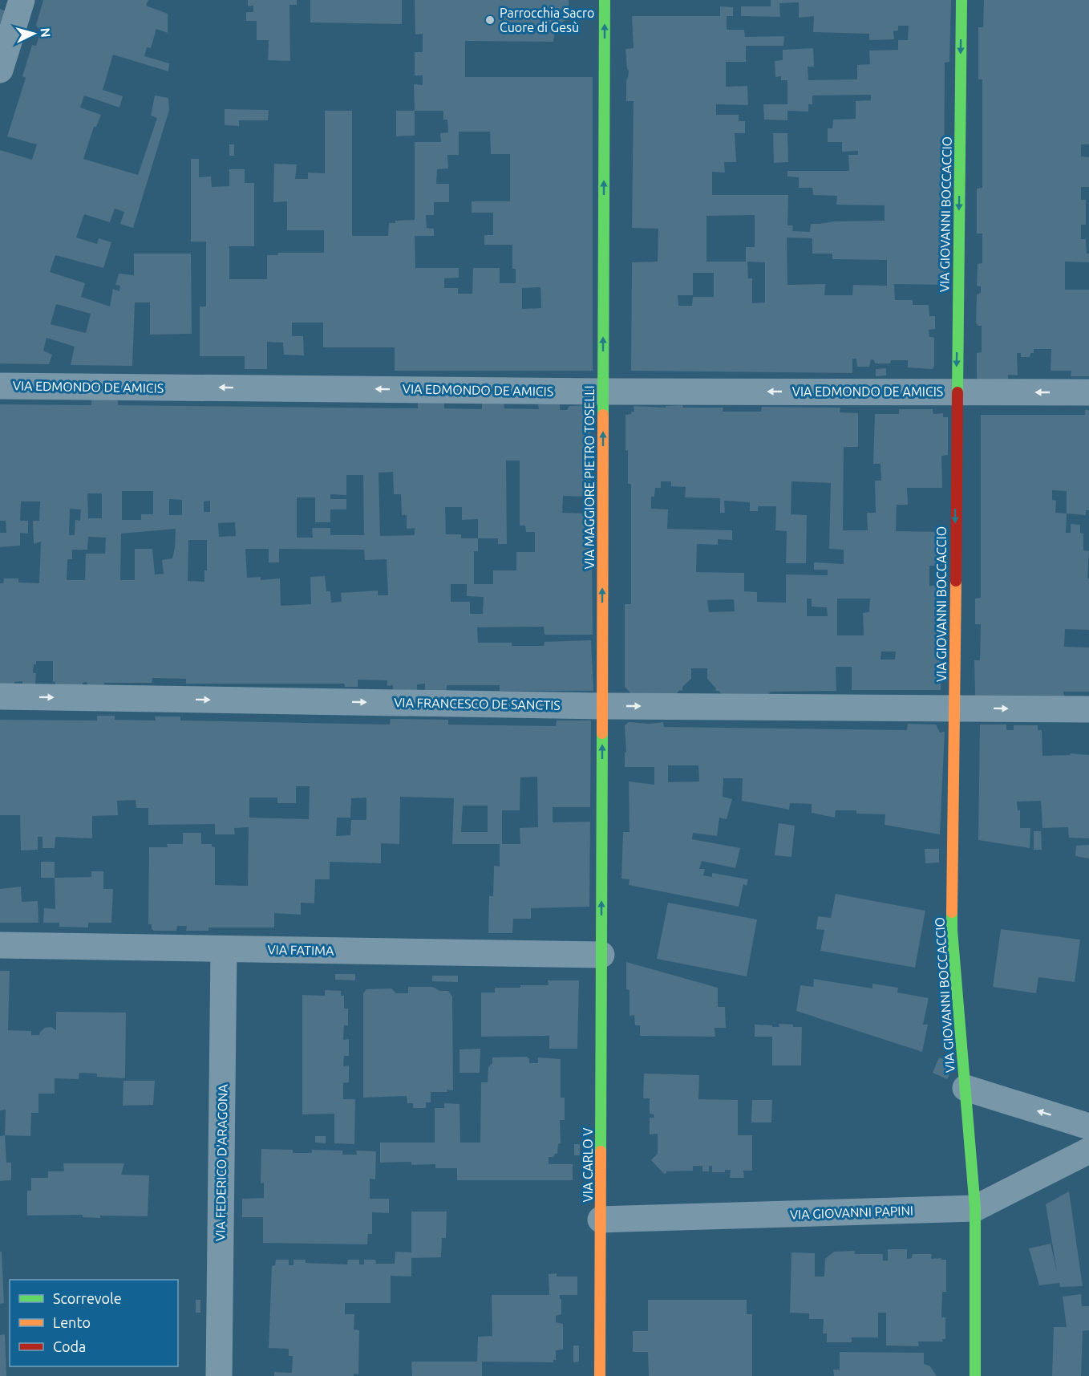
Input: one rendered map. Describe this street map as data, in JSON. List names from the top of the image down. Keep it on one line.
{"streets":{"street":["VIA GIOVANNI BOCCACCIO","VIA EDMONDO DE AMICIS","VIA MAGGIORE PIETRO TOSELLI","VIA FRANCESCO DE SANCTIS","VIA FATIMA","VIA FEDERICO D'ARAGONA","VIA CARLO V","VIA GIOVANNI PAPINI"]},"crossings":[["VIA GIOVANNI BOCCACCIO","VIA EDMONDO DE AMICIS"],["VIA GIOVANNI BOCCACCIO","VIA FRANCESCO DE SANCTIS"],["VIA GIOVANNI BOCCACCIO","VIA GIOVANNI PAPINI"],["VIA EDMONDO DE AMICIS","VIA MAGGIORE PIETRO TOSELLI"],["VIA MAGGIORE PIETRO TOSELLI","VIA FRANCESCO DE SANCTIS"],["VIA MAGGIORE PIETRO TOSELLI","VIA FATIMA"],["VIA MAGGIORE PIETRO TOSELLI","VIA CARLO V"],["VIA FATIMA","VIA FEDERICO D'ARAGONA"],["VIA FATIMA","VIA CARLO V"],["VIA CARLO V","VIA GIOVANNI PAPINI"]],"one_way":["VIA GIOVANNI BOCCACCIO","VIA EDMONDO DE AMICIS","VIA MAGGIORE PIETRO TOSELLI","VIA FRANCESCO DE SANCTIS"],"places":["Parrocchia Sacro Cuore di Gesù"],"legend":["Scorrevole","Lento","Coda"],"north":"right"}
